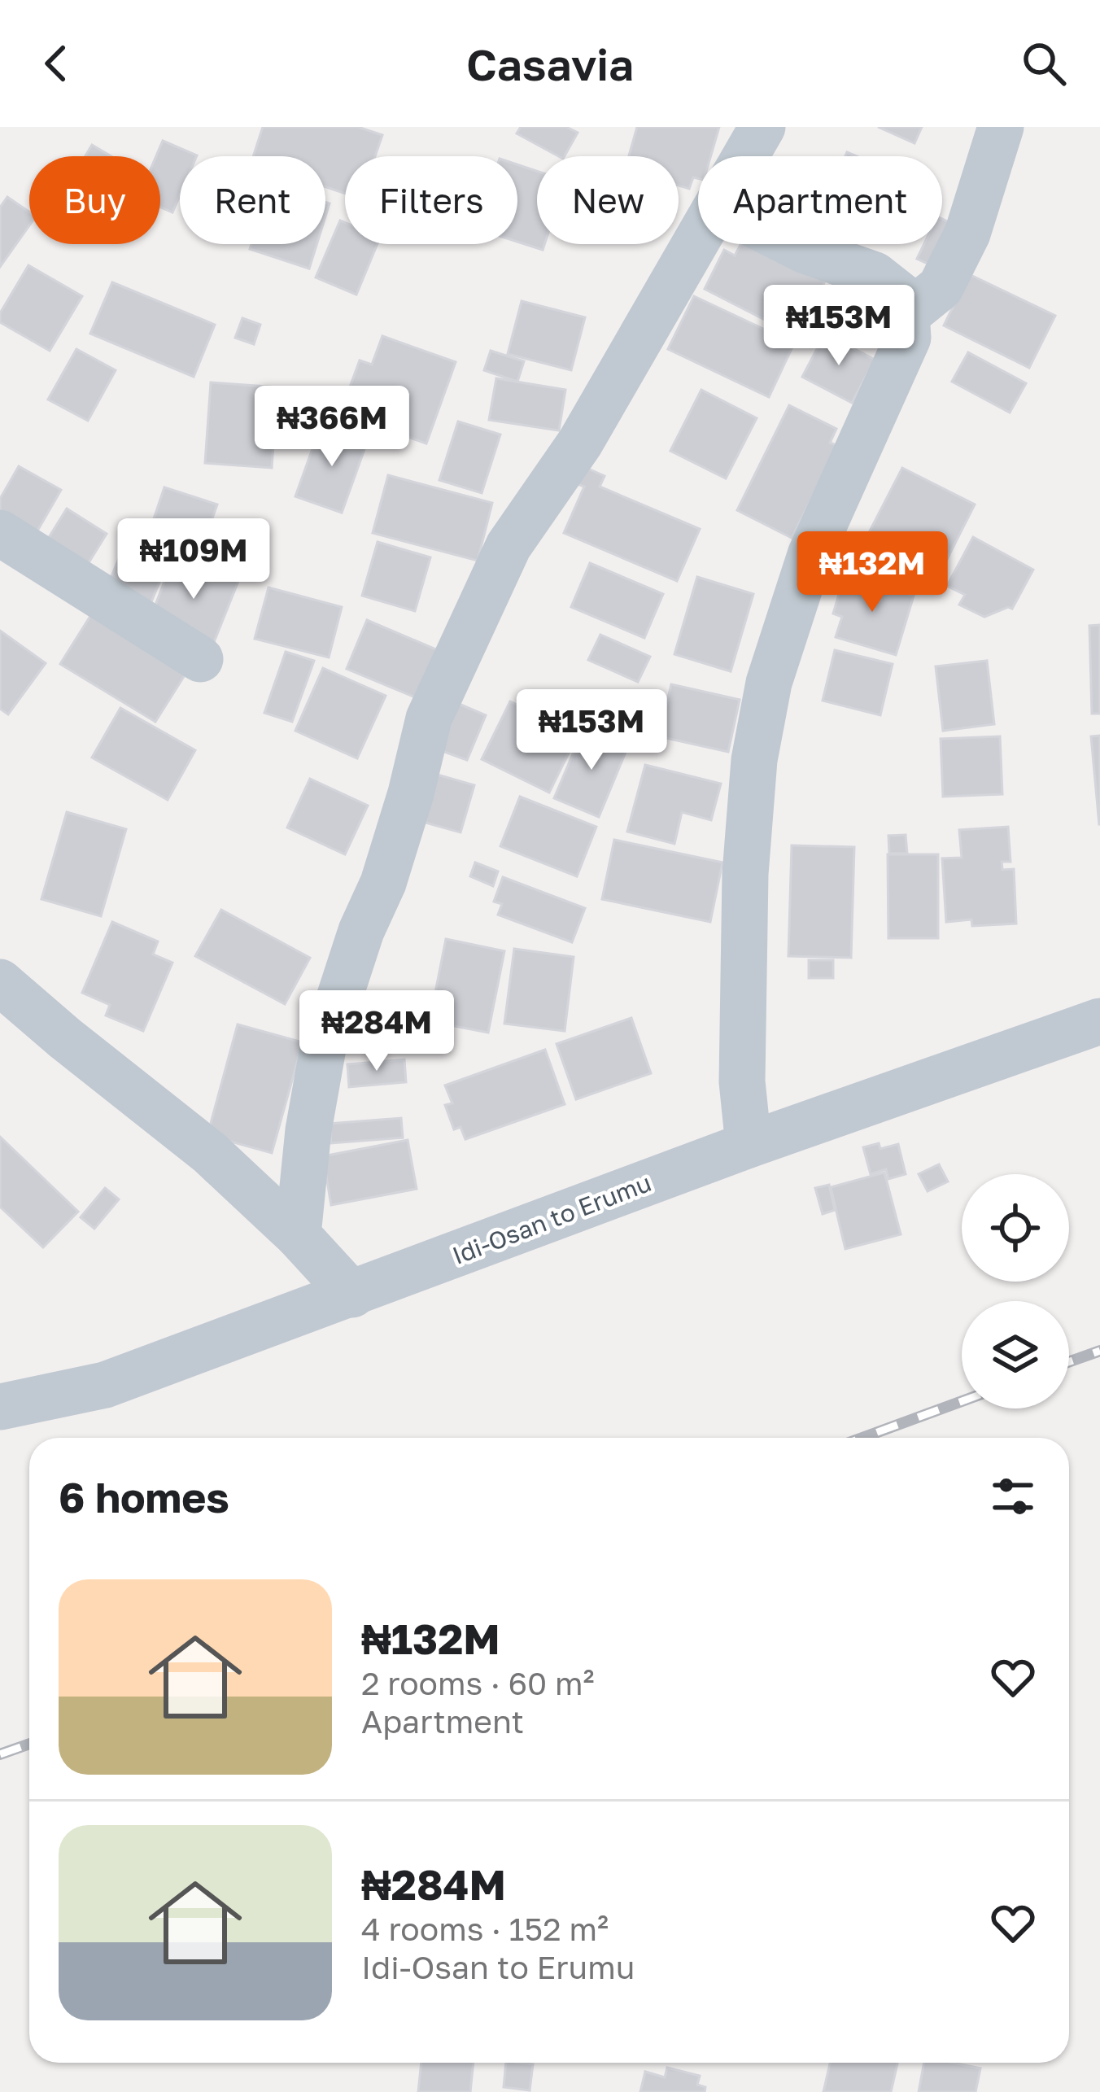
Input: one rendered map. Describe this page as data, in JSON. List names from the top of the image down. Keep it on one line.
{"streets":{"street":["Idi-Osan to Erumu"]},"page":{"header":"Casavia","chip":["Buy","Rent","Filters","New","Apartment"],"price":["₦153M","₦366M","₦109M","₦132M","₦153M","₦284M"],"heading":"6 homes","list":[{"name":"₦132M","note":"2 rooms · 60 m² · Apartment"},{"name":"₦284M","note":"4 rooms · 152 m² · Idi-Osan to Erumu"}]}}
